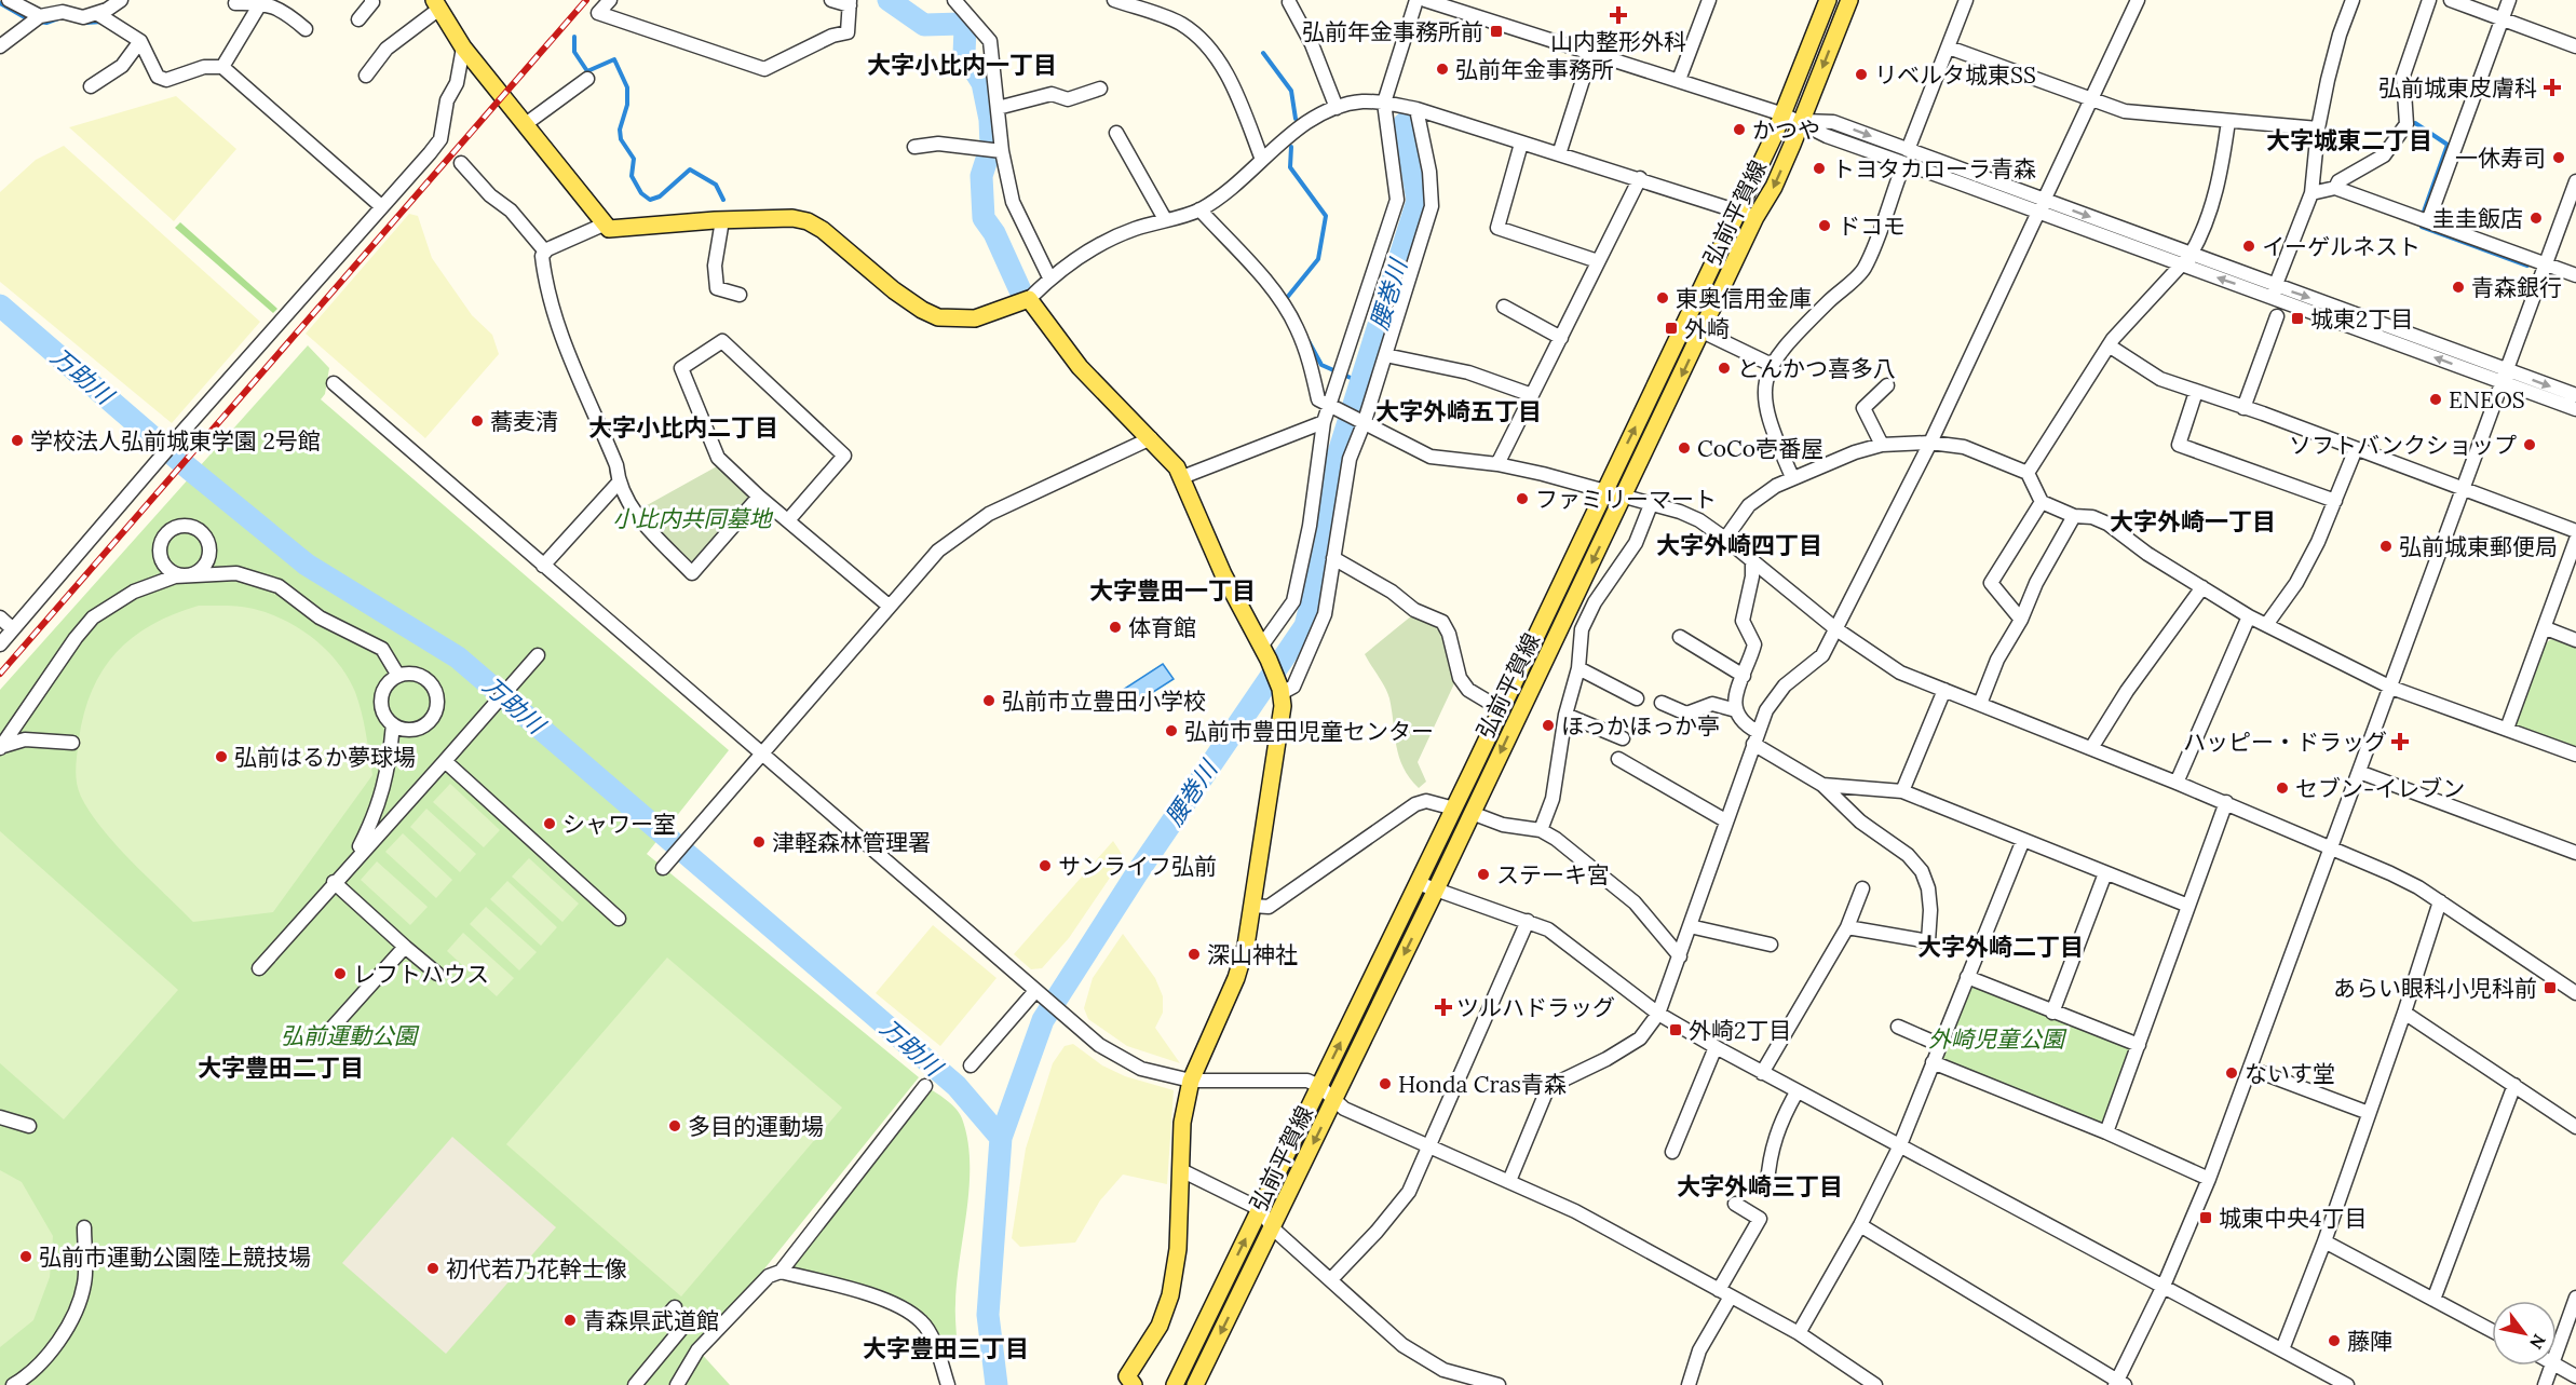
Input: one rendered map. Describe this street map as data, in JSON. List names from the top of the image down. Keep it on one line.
{"streets":{"main road":["弘前平賀線"]},"districts":["大字小比内一丁目","大字城東二丁目","大字外崎五丁目","大字小比内二丁目","大字外崎一丁目","大字外崎四丁目","大字豊田一丁目","大字外崎二丁目","大字豊田二丁目","大字外崎三丁目","大字豊田三丁目"],"water":["腰巻川","万助川"],"parks":["小比内共同墓地","弘前運動公園","外崎児童公園"],"places":{"health":["山内整形外科","弘前城東皮膚科","ハッピー・ドラッグ","ツルハドラッグ"],"transit":["弘前年金事務所前","城東2丁目","外崎","あらい眼科小児科前","外崎2丁目","城東中央4丁目"],"other":["弘前年金事務所","リベルタ城東SS","かつや","一休寿司","トヨタカローラ青森","圭圭飯店","ドコモ","イーゲルネスト","青森銀行","東奥信用金庫","とんかつ喜多八","ENEOS","蕎麦清","学校法人弘前城東学園 2号館","ソフトバンクショップ","CoCo壱番屋","ファミリーマート","弘前城東郵便局","体育館","弘前市立豊田小学校","ほっかほっか亭","弘前市豊田児童センター","弘前はるか夢球場","セブン-イレブン","シャワー室","津軽森林管理署","サンライフ弘前","ステーキ宮","深山神社","レフトハウス","ないす堂","Honda Cras青森","多目的運動場","弘前市運動公園陸上競技場","初代若乃花幹士像","青森県武道館","藤陣"]},"north":"bottom right"}
